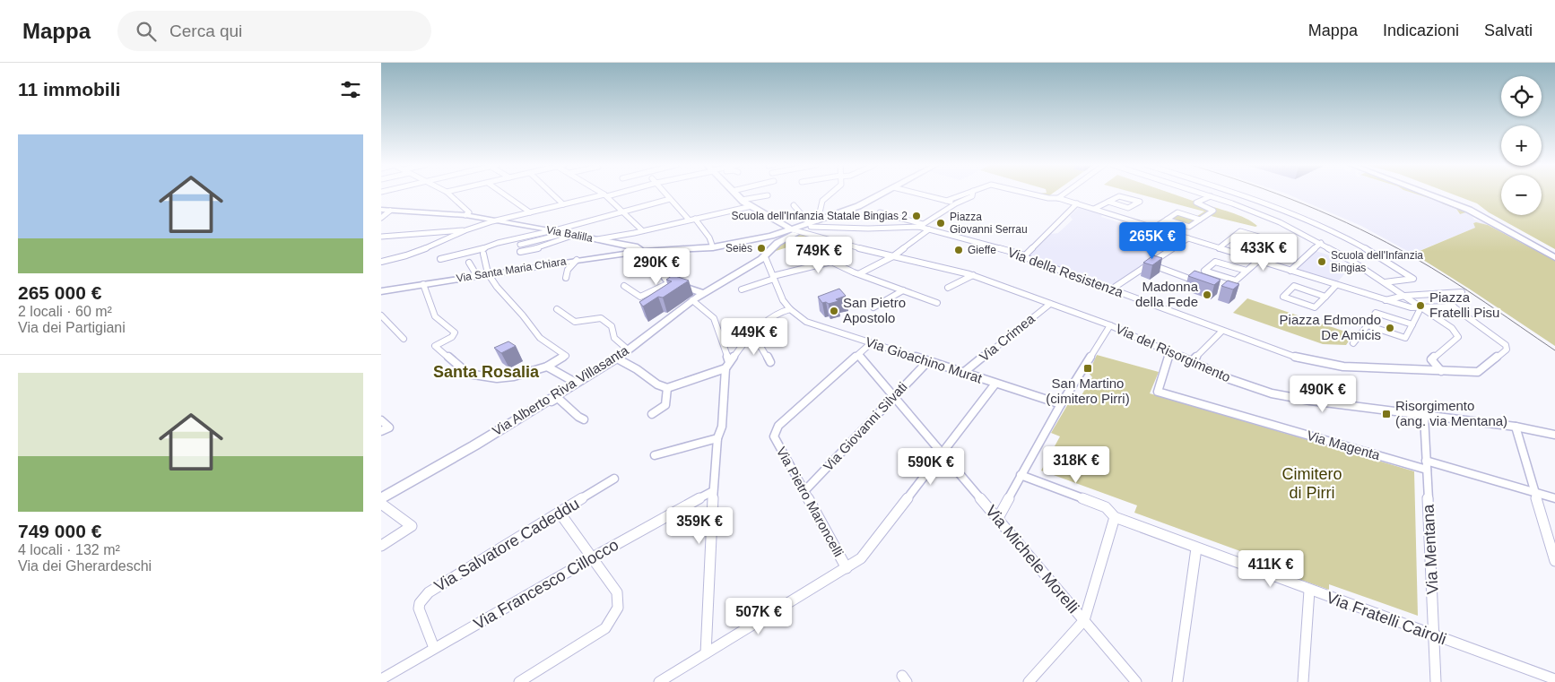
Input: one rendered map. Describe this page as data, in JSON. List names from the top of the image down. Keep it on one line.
{"streets":{"street":["Via Balilla","Via Santa Maria Chiara","Via della Resistenza","Via Crimea","Via del Risorgimento","Via Gioachino Murat","Via Alberto Riva Villasanta","Via Giovanni Silvati","Via Magenta","Via Pietro Maroncelli","Via Salvatore Cadeddu","Via Mentana","Via Michele Morelli","Via Francesco Cillocco","Via Fratelli Cairoli"]},"crossings":[["Via Balilla","Via Santa Maria Chiara"],["Via Balilla","Via Alberto Riva Villasanta"],["Via Crimea","Via del Risorgimento"],["Via Crimea","Via Gioachino Murat"],["Via del Risorgimento","Via Magenta"],["Via del Risorgimento","Via Mentana"],["Via Gioachino Murat","Via Giovanni Silvati"],["Via Gioachino Murat","Via Pietro Maroncelli"],["Via Giovanni Silvati","Via Pietro Maroncelli"],["Via Giovanni Silvati","Via Michele Morelli"],["Via Magenta","Via Mentana"],["Via Pietro Maroncelli","Via Michele Morelli"],["Via Salvatore Cadeddu","Via Francesco Cillocco"],["Via Mentana","Via Fratelli Cairoli"]],"districts":["Santa Rosalia"],"parks":["Cimitero di Pirri"],"places":{"other":["Scuola dell'Infanzia Statale Bingias 2","Piazza Giovanni Serrau","Seiès","Gieffe","Scuola dell'Infanzia Bingias","Madonna della Fede","Piazza Fratelli Pisu","San Pietro Apostolo","Piazza Edmondo De Amicis"],"transit":["San Martino (cimitero Pirri)","Risorgimento (ang. via Mentana)"]},"page":{"header":"Mappa","search":"Cerca qui","nav":["Mappa","Indicazioni","Salvati"],"heading":"11 immobili","map_buttons":["+","−"],"list":[{"name":"265 000 €","note":"2 locali · 60 m² · Via dei Partigiani"},{"name":"749 000 €","note":"4 locali · 132 m² · Via dei Gherardeschi"}],"price":["265K €","433K €","749K €","290K €","449K €","490K €","318K €","590K €","359K €","411K €","507K €"]}}
